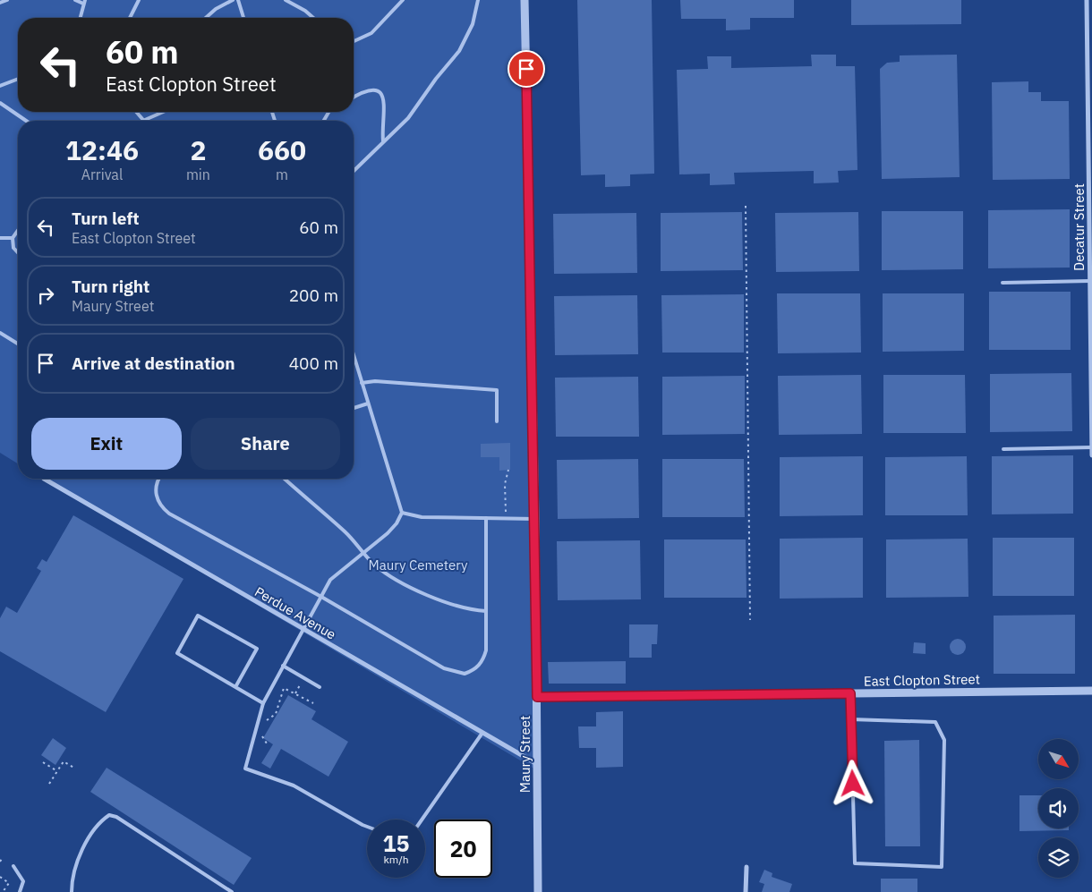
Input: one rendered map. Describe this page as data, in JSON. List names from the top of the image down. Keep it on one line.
{"streets":{"street":["Decatur Street","Perdue Avenue","East Clopton Street","Maury Street"]},"crossings":[["Perdue Avenue","Maury Street"],["East Clopton Street","Maury Street"]],"parks":["Maury Cemetery"],"north":"bottom right","page":{"turn":["60 m","East Clopton Street"],"eta":["12:46","Arrival","2","min","660","m"],"list":[{"name":"Turn left","note":"East Clopton Street","value":"60 m"},{"name":"Turn right","note":"Maury Street","value":"200 m"},{"name":"Arrive at destination","value":"400 m"}],"buttons":["Exit","Share"],"speed":"15 km/h","limit":"20"}}
